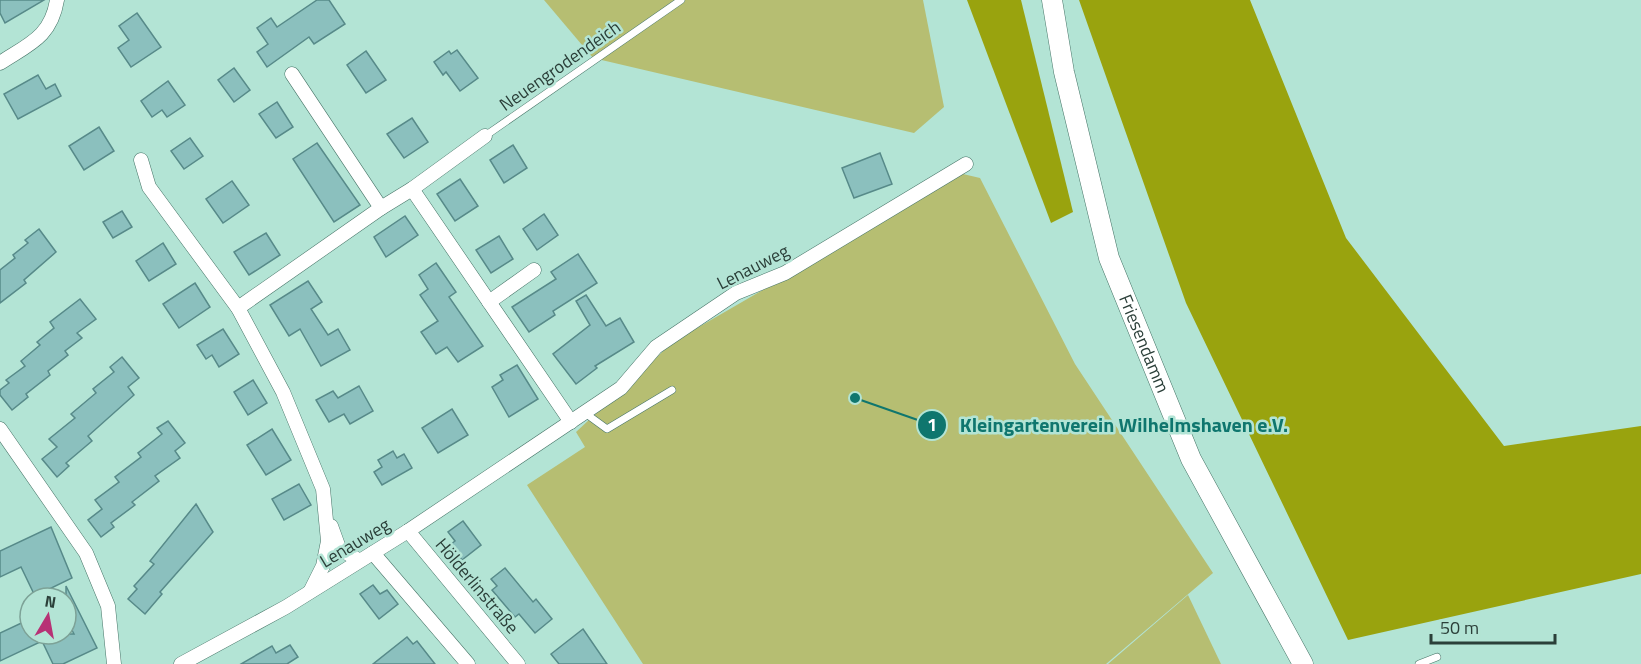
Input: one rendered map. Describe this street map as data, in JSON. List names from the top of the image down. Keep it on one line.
{"streets":{"main road":["Friesendamm"],"street":["Lenauweg","Hölderlinstraße"],"lane":["Neuengrodendeich"]},"crossings":[["Lenauweg","Hölderlinstraße"]],"places":["Kleingartenverein Wilhelmshaven e.V."],"scale_bar":"50 m","north":"top"}
